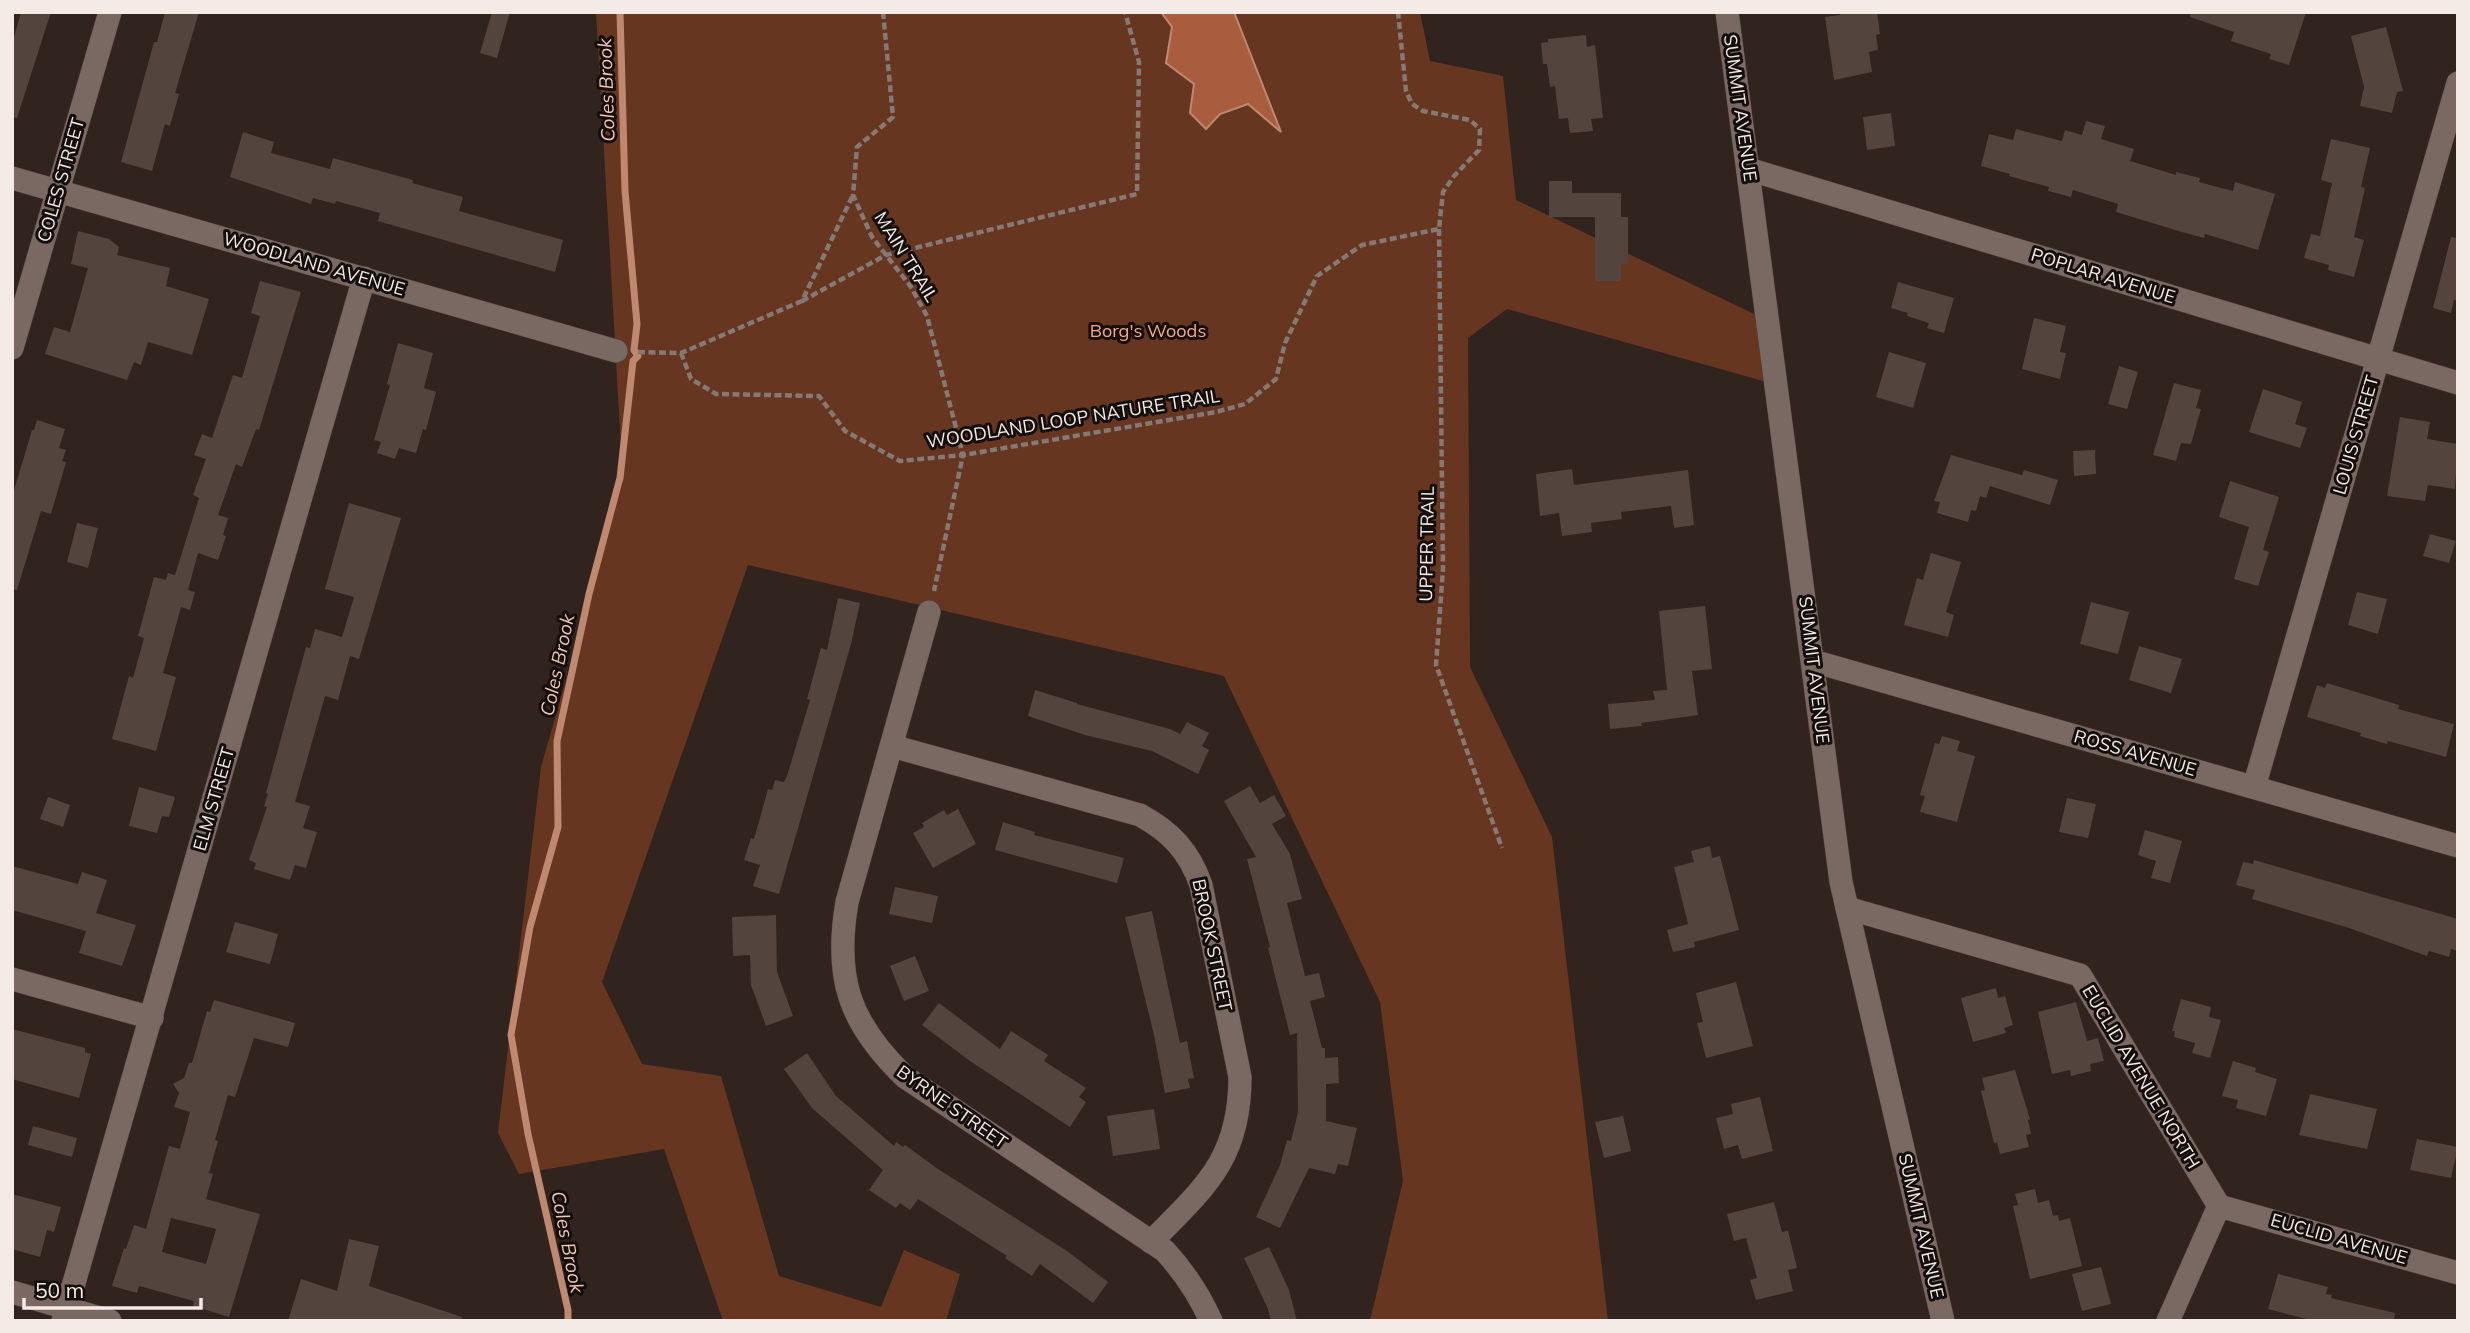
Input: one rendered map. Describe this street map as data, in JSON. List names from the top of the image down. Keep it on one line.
{"streets":{"street":["SUMMIT AVENUE","COLES STREET","WOODLAND AVENUE","POPLAR AVENUE","LOUIS STREET","ROSS AVENUE","ELM STREET","BROOK STREET","EUCLID AVENUE NORTH","BYRNE STREET","EUCLID AVENUE"],"path":["MAIN TRAIL","WOODLAND LOOP NATURE TRAIL","UPPER TRAIL"]},"crossings":[["SUMMIT AVENUE","POPLAR AVENUE"],["SUMMIT AVENUE","ROSS AVENUE"],["SUMMIT AVENUE","EUCLID AVENUE NORTH"],["COLES STREET","WOODLAND AVENUE"],["MAIN TRAIL","WOODLAND LOOP NATURE TRAIL"],["MAIN TRAIL","BYRNE STREET"],["WOODLAND AVENUE","ELM STREET"],["POPLAR AVENUE","LOUIS STREET"],["WOODLAND LOOP NATURE TRAIL","UPPER TRAIL"],["LOUIS STREET","ROSS AVENUE"],["BROOK STREET","BYRNE STREET"],["EUCLID AVENUE NORTH","EUCLID AVENUE"]],"water":["Coles Brook"],"parks":["Borg's Woods"],"scale_bar":"50 m"}
